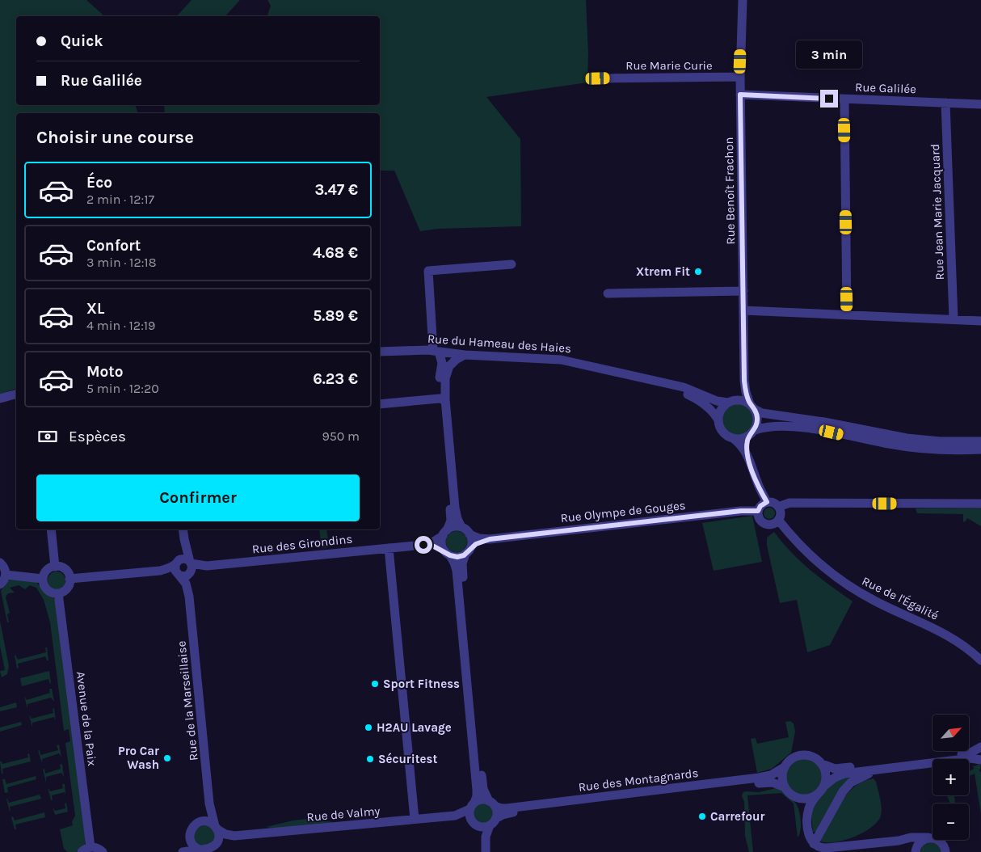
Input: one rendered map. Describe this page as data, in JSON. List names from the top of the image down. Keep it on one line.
{"streets":{"street":["Rue Marie Curie","Rue Galilée","Rue Benoît Frachon","Rue Jean Marie Jacquard","Rue du Hameau des Haies","Rue Olympe de Gouges","Rue des Girondins","Rue de l'Égalité","Rue de la Marseillaise","Avenue de la Paix","Rue des Montagnards","Rue de Valmy"]},"crossings":[["Rue Marie Curie","Rue Benoît Frachon"],["Rue Galilée","Rue Benoît Frachon"],["Rue Galilée","Rue Jean Marie Jacquard"],["Rue Benoît Frachon","Rue du Hameau des Haies"],["Rue Olympe de Gouges","Rue des Girondins"],["Rue Olympe de Gouges","Rue de l'Égalité"],["Rue des Girondins","Rue de la Marseillaise"],["Rue de la Marseillaise","Rue de Valmy"],["Rue des Montagnards","Rue de Valmy"]],"places":["Xtrem Fit","Sport Fitness","H2AU Lavage","Pro Car Wash","Sécuritest","Carrefour"],"north":"top right","page":{"banner":["Quick","Rue Galilée"],"bubble":"3 min","heading":"Choisir une course","list":[{"name":"Éco","note":"2 min · 12:17","value":"3.47 €"},{"name":"Confort","note":"3 min · 12:18","value":"4.68 €"},{"name":"XL","note":"4 min · 12:19","value":"5.89 €"},{"name":"Moto","note":"5 min · 12:20","value":"6.23 €"}],"pay":["Espèces","950 m"],"buttons":"Confirmer","map_buttons":["+","−"]}}
